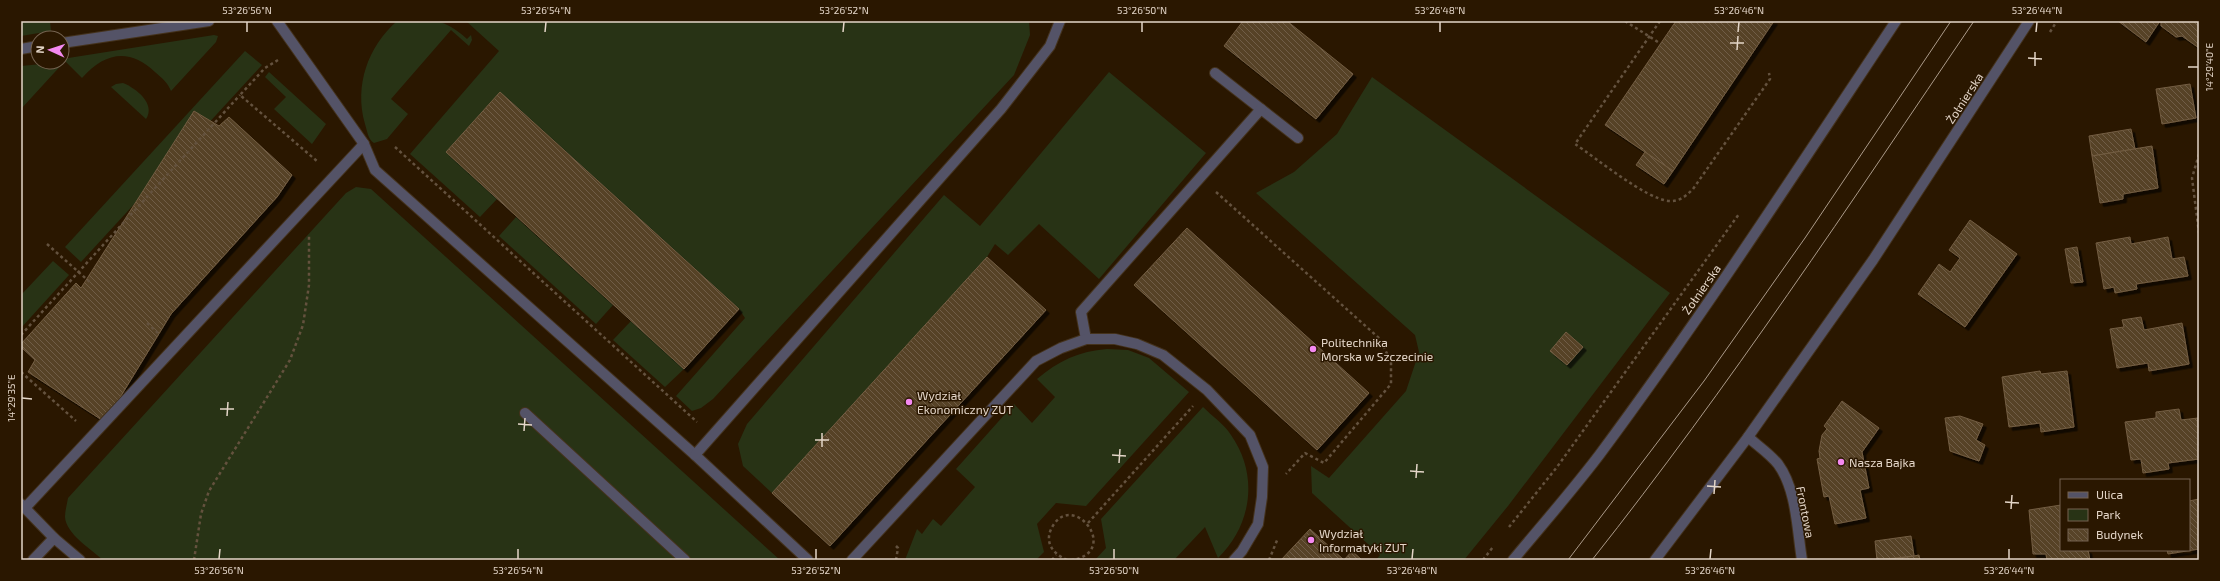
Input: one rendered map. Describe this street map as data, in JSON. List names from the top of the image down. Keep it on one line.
{"streets":{"street":["Żołnierska","Frontowa"]},"crossings":[["Żołnierska","Frontowa"]],"places":["Politechnika Morska w Szczecinie","Wydział Ekonomiczny ZUT","Nasza Bajka","Wydział Informatyki ZUT"],"legend":["Ulica","Park","Budynek"],"north":"left","coordinates":["53°26'56\"N","53°26'54\"N","53°26'52\"N","53°26'50\"N","53°26'48\"N","53°26'46\"N","53°26'44\"N","14°29'40\"E","14°29'35\"E"]}
